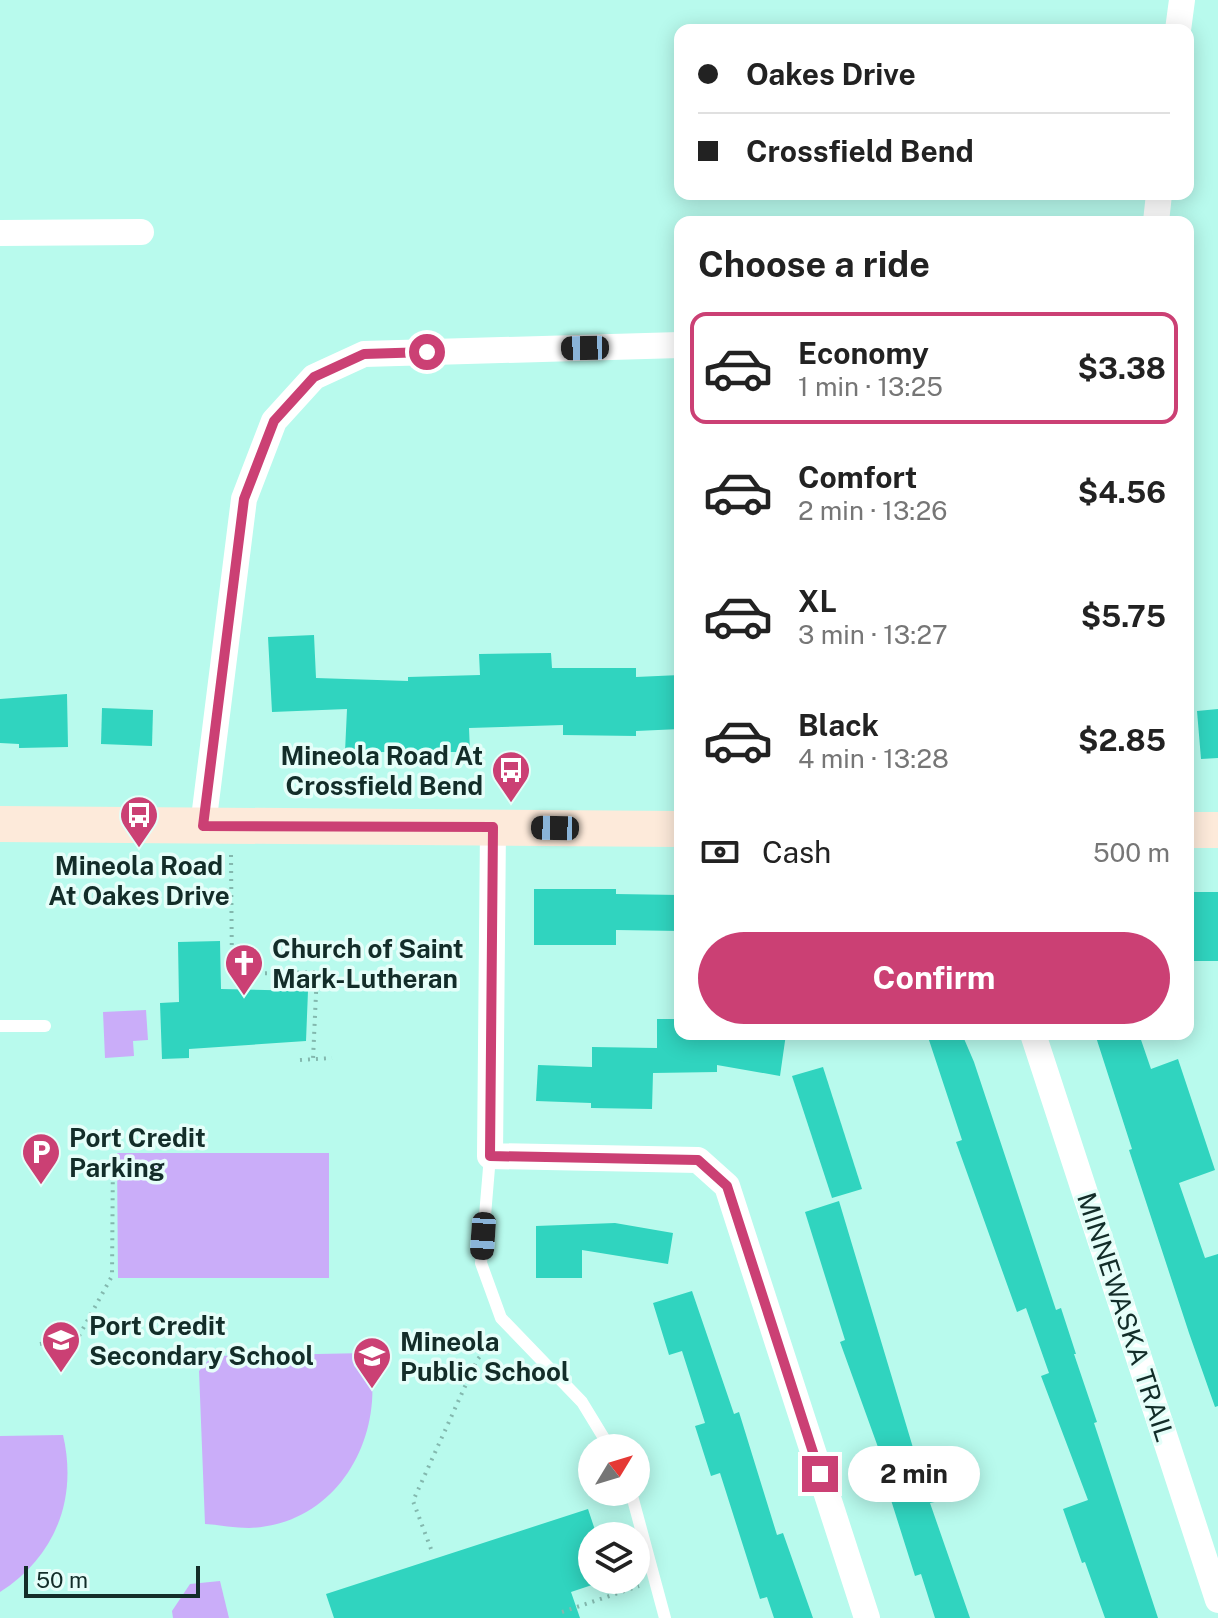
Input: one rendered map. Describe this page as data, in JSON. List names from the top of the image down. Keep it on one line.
{"streets":{"street":["MINNEWASKA TRAIL"]},"places":{"bus stop":["Mineola Road At Crossfield Bend","Mineola Road At Oakes Drive"],"church":["Church of Saint Mark-Lutheran"],"parking":["Port Credit Parking"],"school or university":["Port Credit Secondary School","Mineola Public School"]},"scale_bar":"50 m","north":"top right","page":{"banner":["Oakes Drive","Crossfield Bend"],"heading":"Choose a ride","list":[{"name":"Economy","note":"1 min · 13:25","value":"$3.38"},{"name":"Comfort","note":"2 min · 13:26","value":"$4.56"},{"name":"XL","note":"3 min · 13:27","value":"$5.75"},{"name":"Black","note":"4 min · 13:28","value":"$2.85"}],"pay":["Cash","500 m"],"buttons":"Confirm","bubble":"2 min","scale":"50 m"}}
